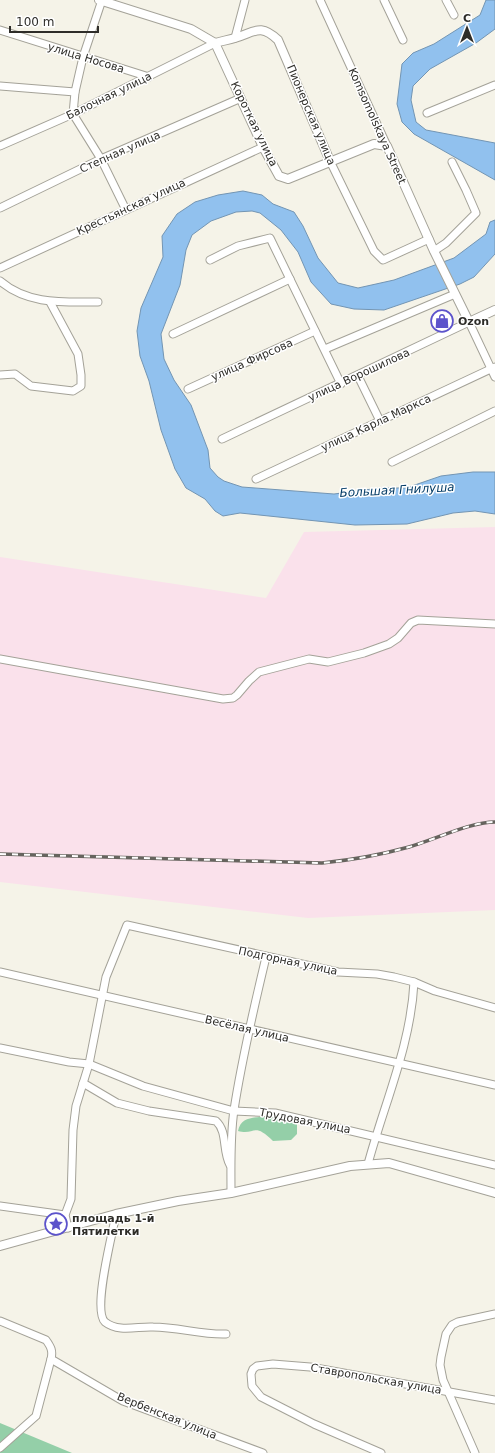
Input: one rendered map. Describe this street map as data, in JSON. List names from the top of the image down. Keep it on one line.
{"streets":{"main road":["Пионерская улица","Короткая улица","Komsomolskaya Street","улица Ворошилова"],"street":["улица Носова","Балочная улица","Степная улица","Крестьянская улица","улица Фирсова","улица Карла Маркса","Подгорная улица","Весёлая улица","Трудовая улица","Ставропольская улица","Вербенская улица"]},"crossings":[["улица Носова","Балочная улица"],["Балочная улица","Пионерская улица"],["Балочная улица","Короткая улица"],["Пионерская улица","Короткая улица"],["Пионерская улица","Komsomolskaya Street"],["Короткая улица","Komsomolskaya Street"],["Короткая улица","Степная улица"],["Короткая улица","Крестьянская улица"],["Komsomolskaya Street","улица Ворошилова"],["Подгорная улица","Весёлая улица"]],"water":["Большая Гнилуша"],"places":{"shop":["Ozon"],"place":["площадь 1-й Пятилетки"]},"scale_bar":"100 m","north":"top"}
